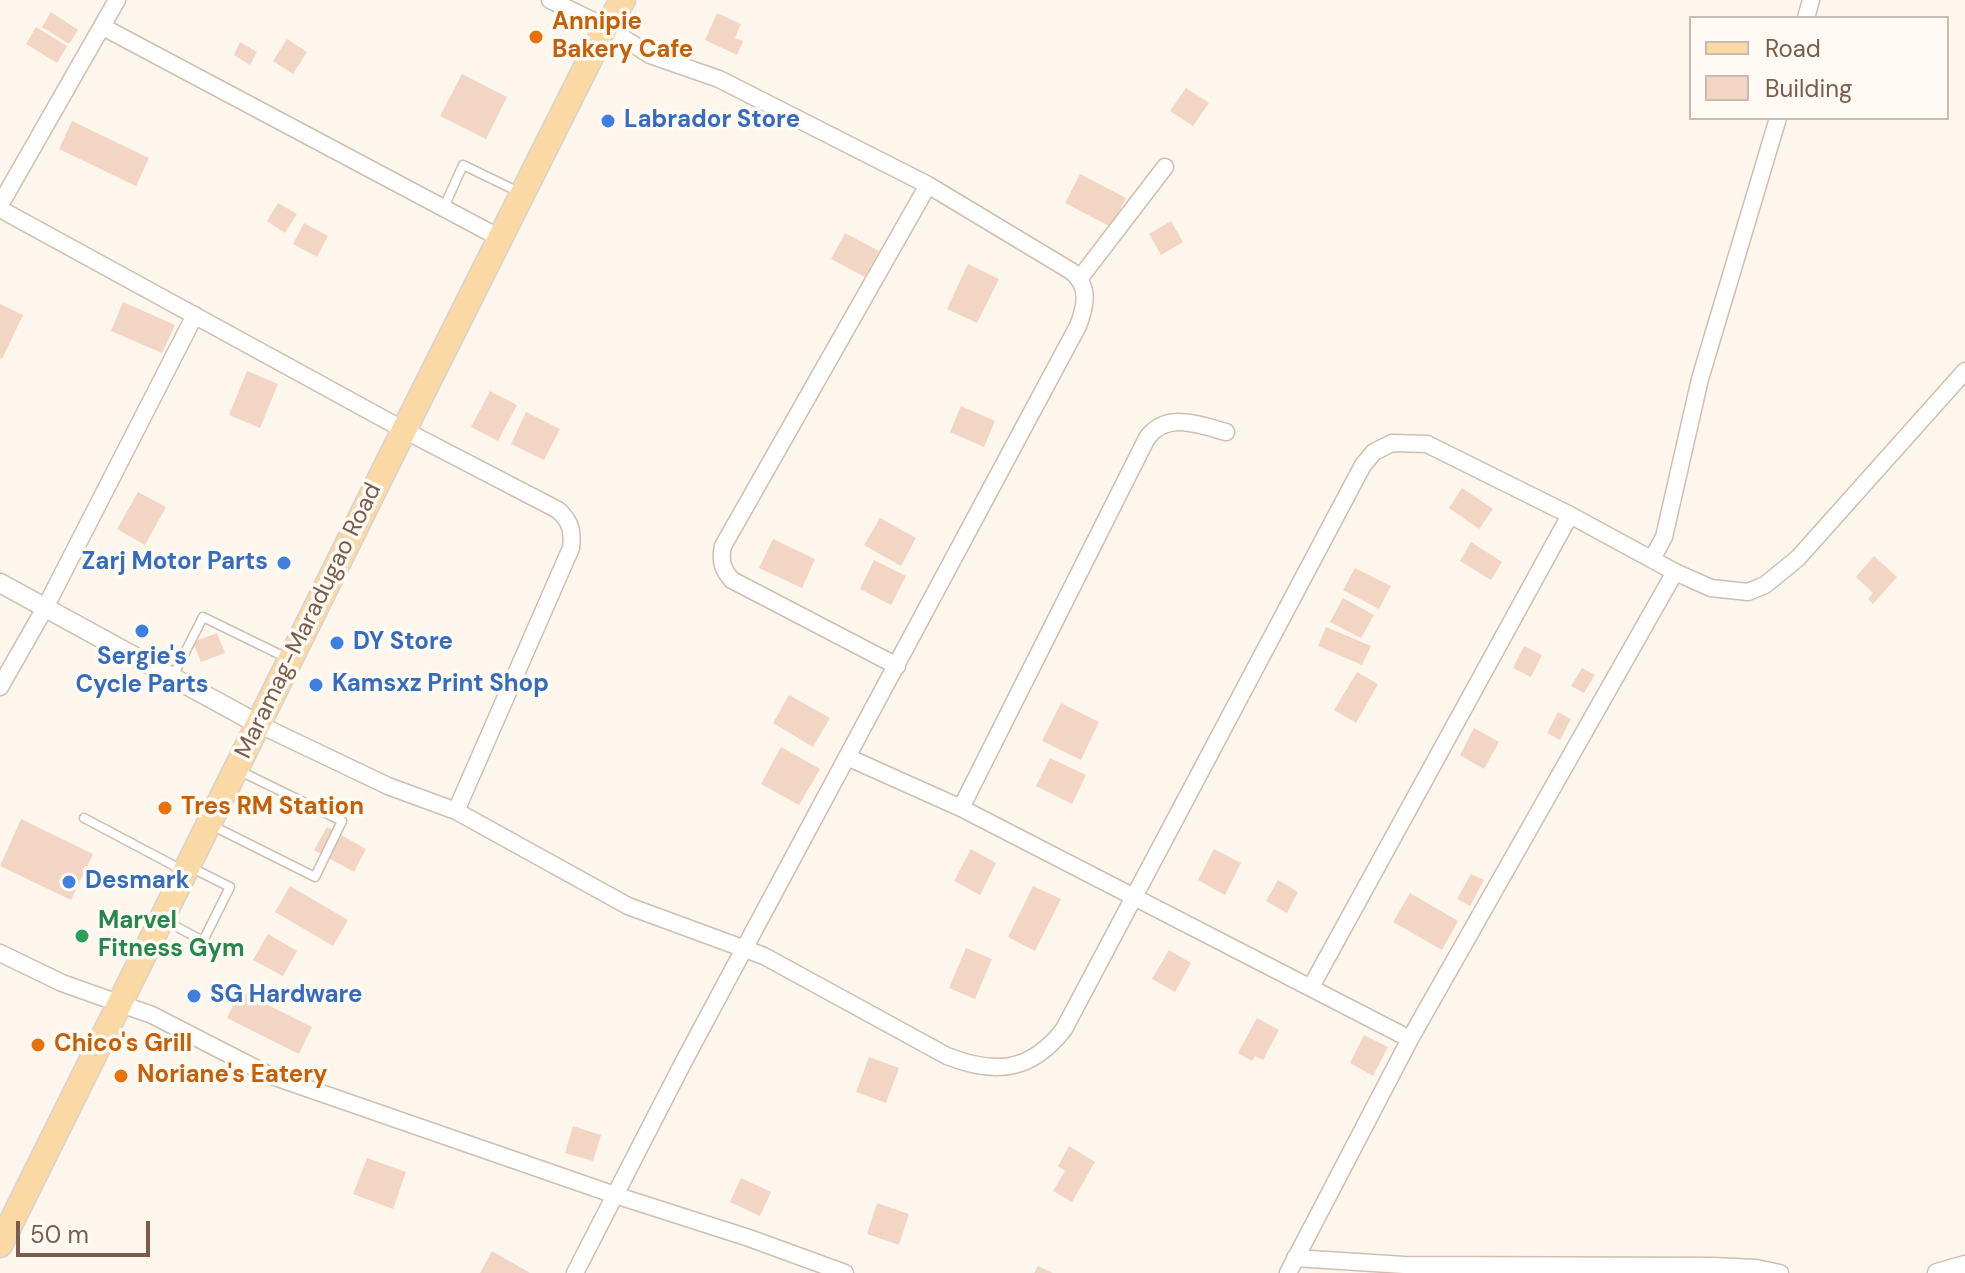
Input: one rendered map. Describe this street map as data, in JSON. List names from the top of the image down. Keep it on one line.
{"streets":{"main road":["Maramag-Maradugao Road"]},"places":["Annipie Bakery Cafe","Labrador Store","Zarj Motor Parts","Sergie's Cycle Parts","DY Store","Kamsxz Print Shop","Tres RM Station","Desmark","Marvel Fitness Gym","SG Hardware","Chico's Grill","Noriane's Eatery"],"legend":["Road","Building"],"scale_bar":"50 m"}
